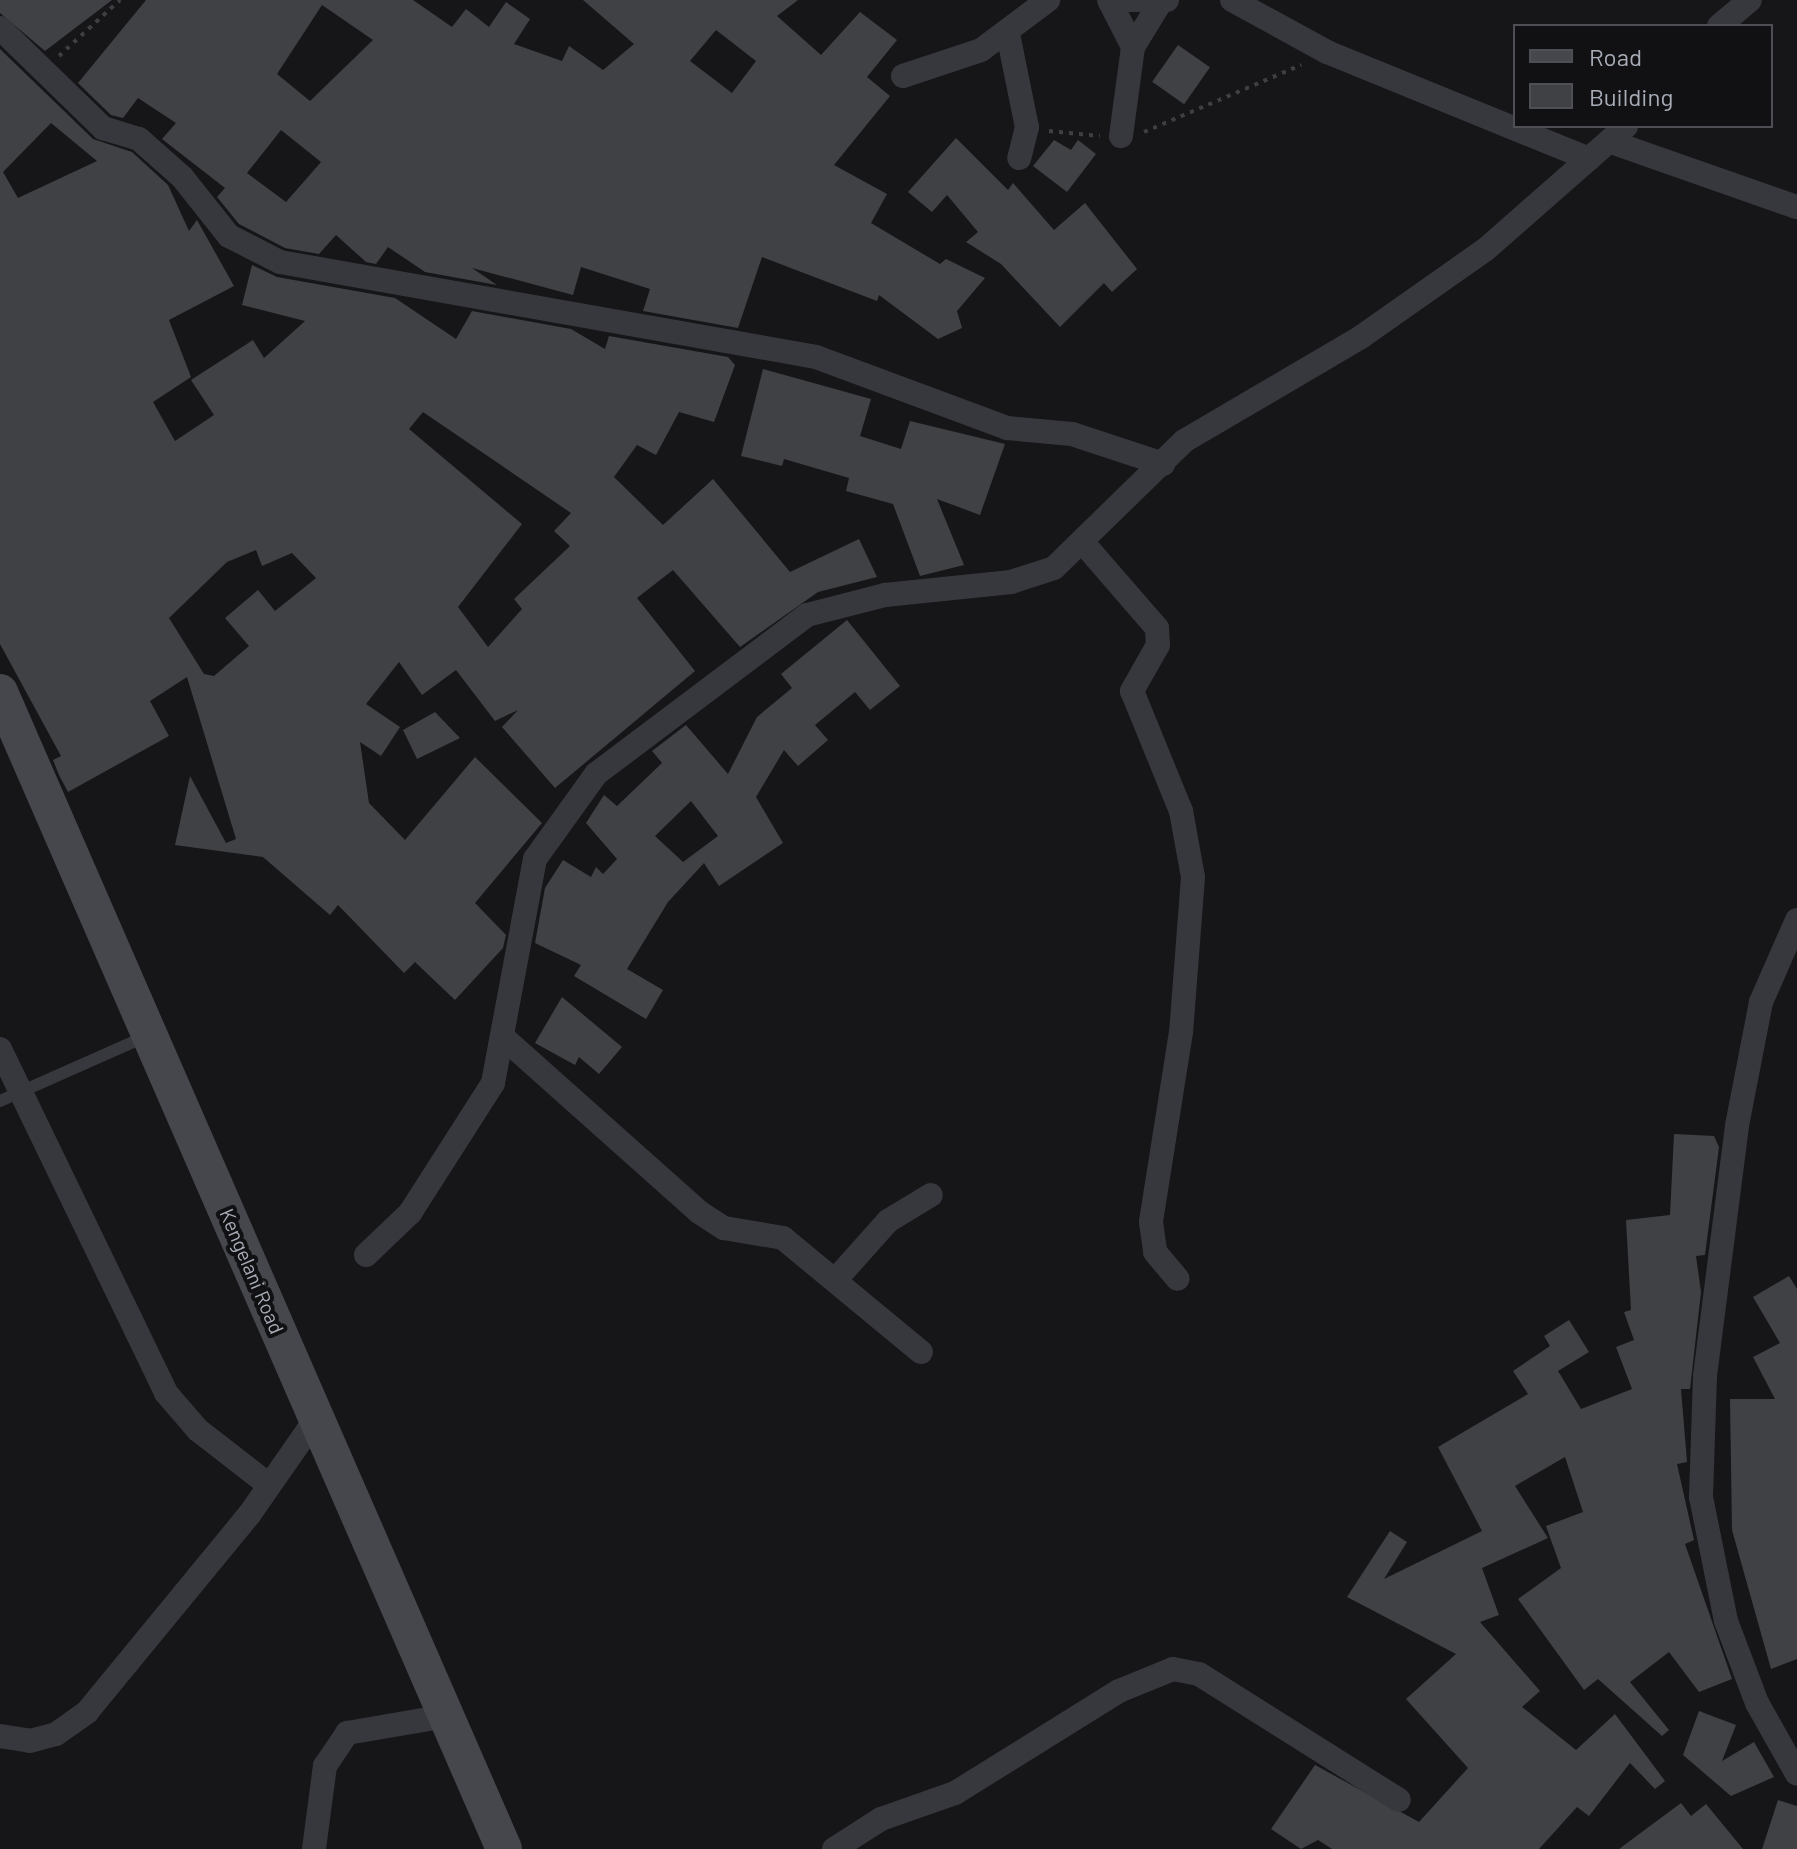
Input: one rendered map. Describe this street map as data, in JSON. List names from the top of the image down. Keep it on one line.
{"streets":{"main road":["Kengelani Road"]},"legend":["Road","Building"]}
